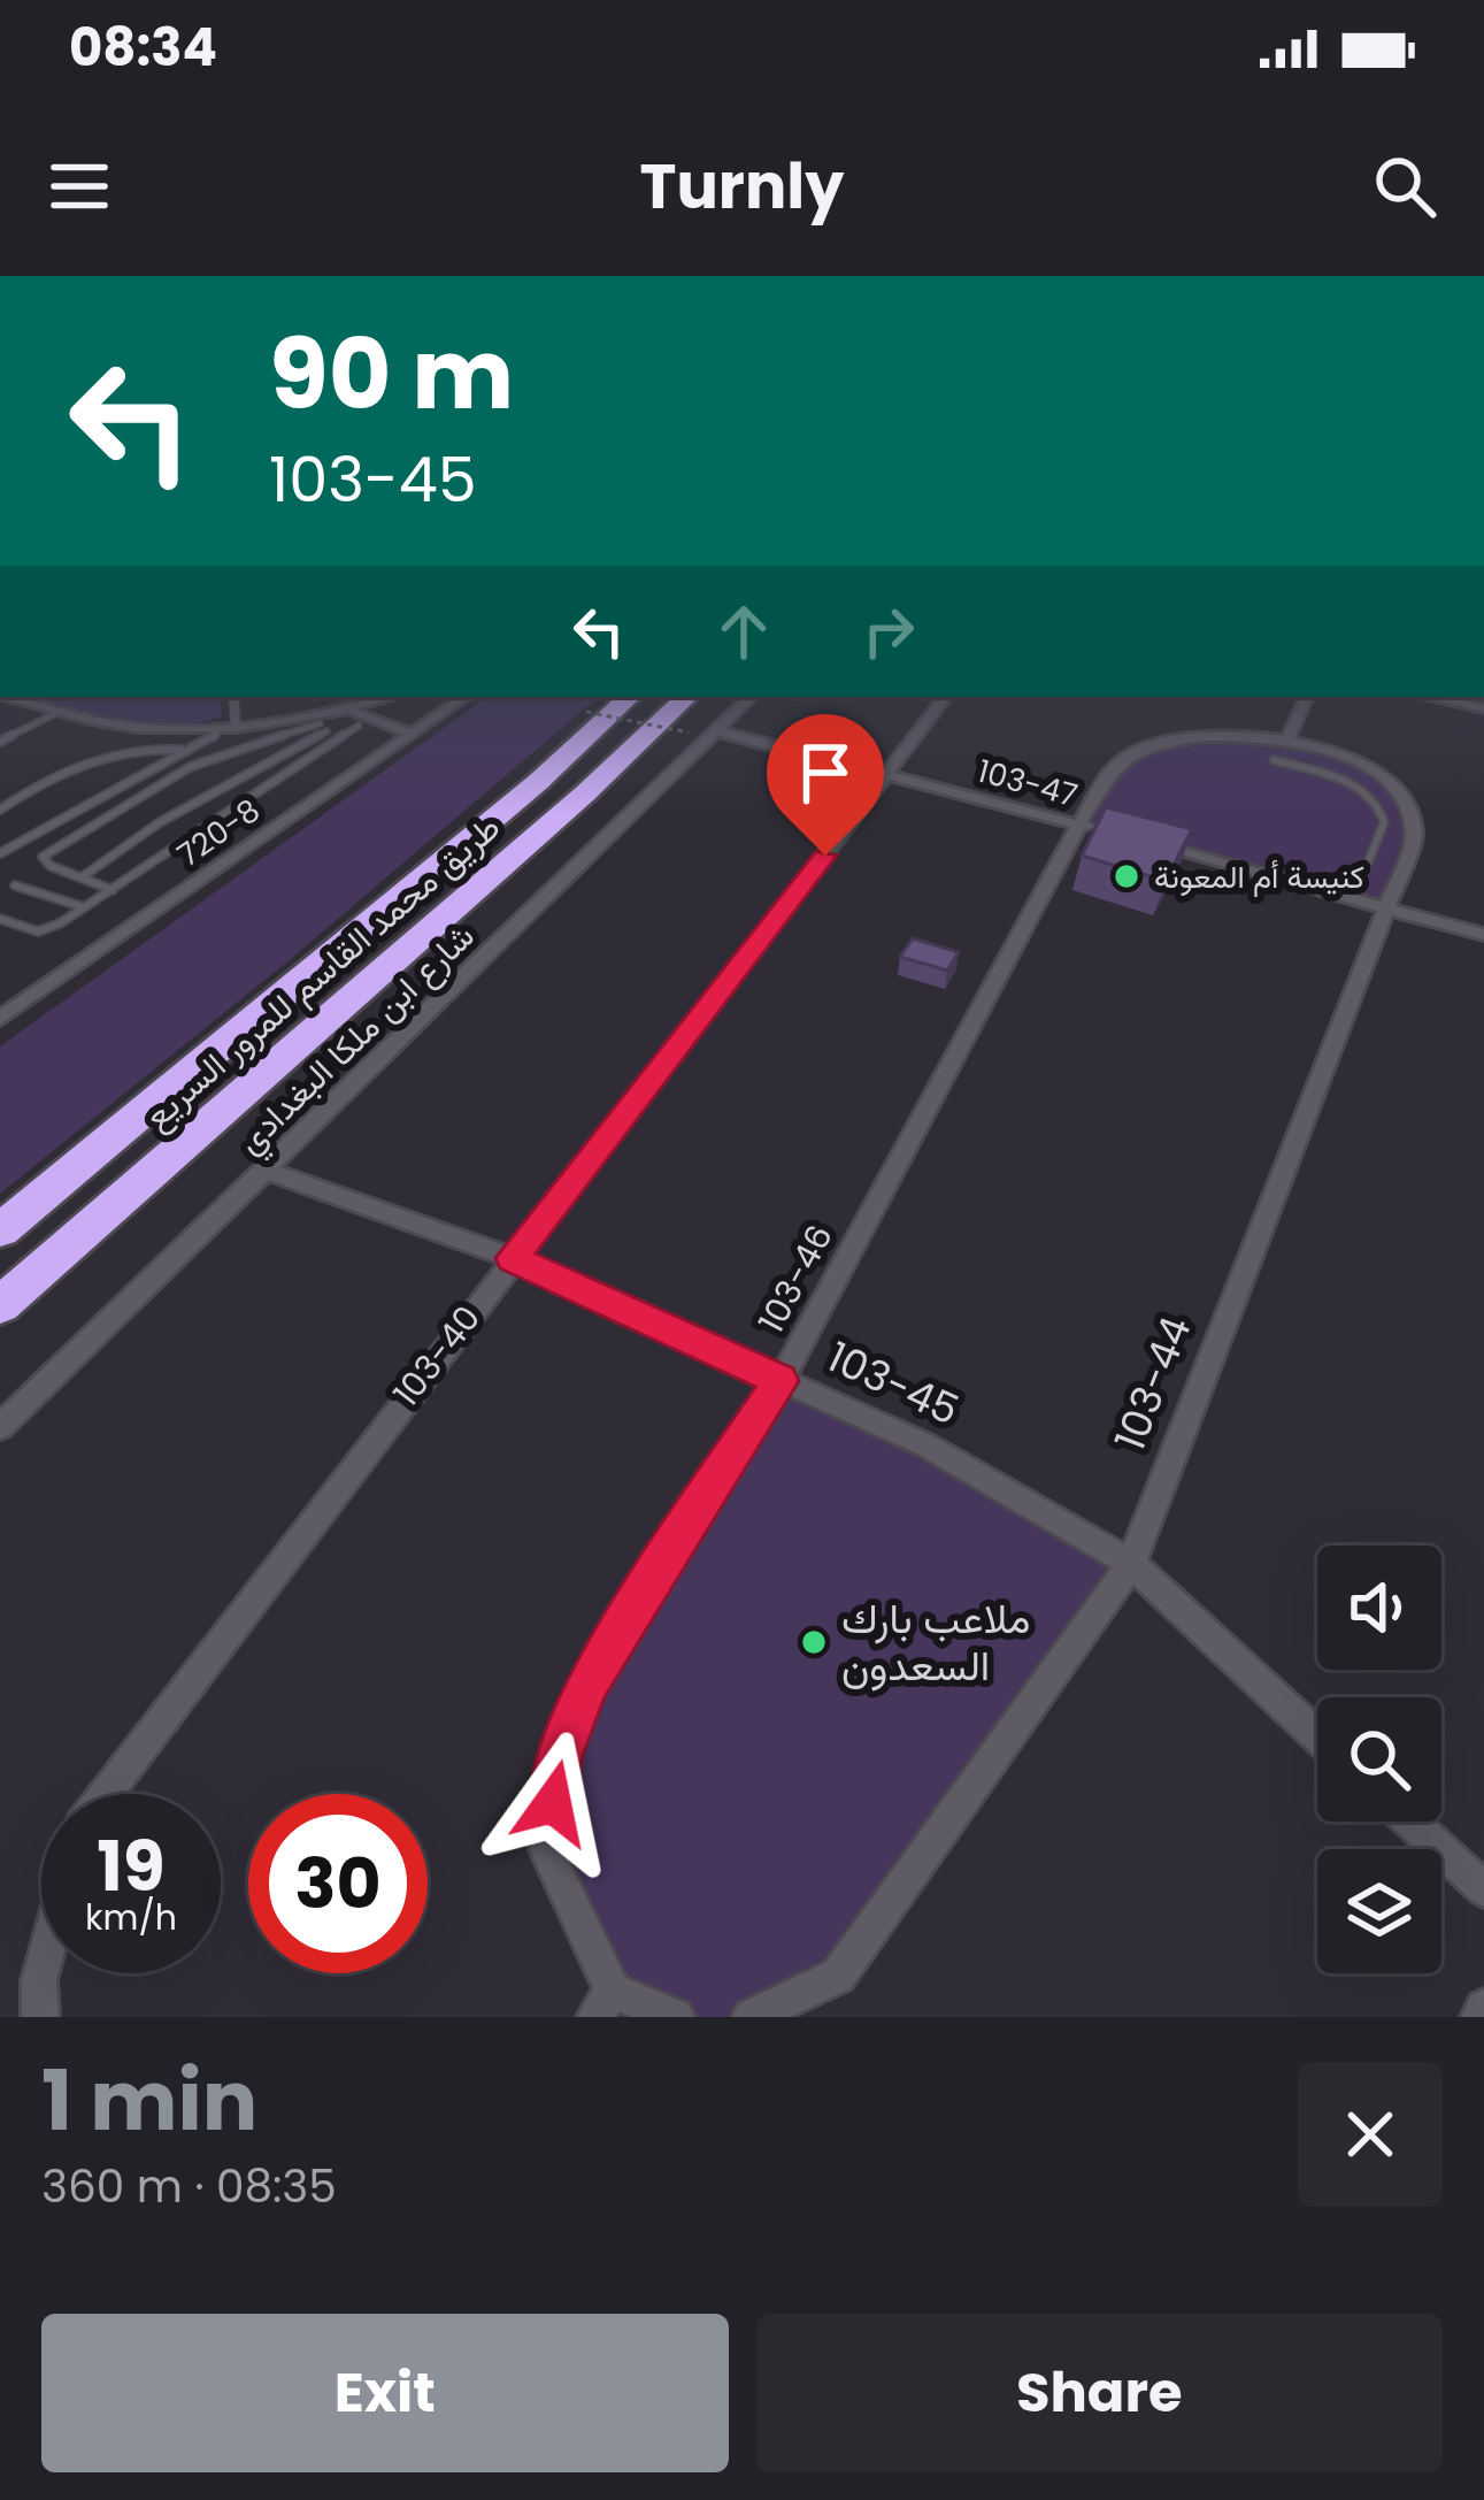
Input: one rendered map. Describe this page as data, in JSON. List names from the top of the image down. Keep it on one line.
{"streets":{"highway":["طريق محمد القاسم للمرور السريع"],"street":["103-47","720-8","شارع ابن ملكا البغدادي","103-46","103-40","103-45","103-44"]},"crossings":[["103-47","شارع ابن ملكا البغدادي"],["103-47","103-46"],["103-47","103-40"],["شارع ابن ملكا البغدادي","103-45"],["103-46","103-45"],["103-40","103-45"],["103-45","103-44"]],"places":["كنيسة أم المعونة","ملاعب بارك السعدون"],"page":{"status":"08:34","header":"Turnly","turn":["90 m","103-45"],"speed":"19 km/h","limit":"30","heading":["1 min","360 m · 08:35"],"buttons":["Exit","Share"]}}
